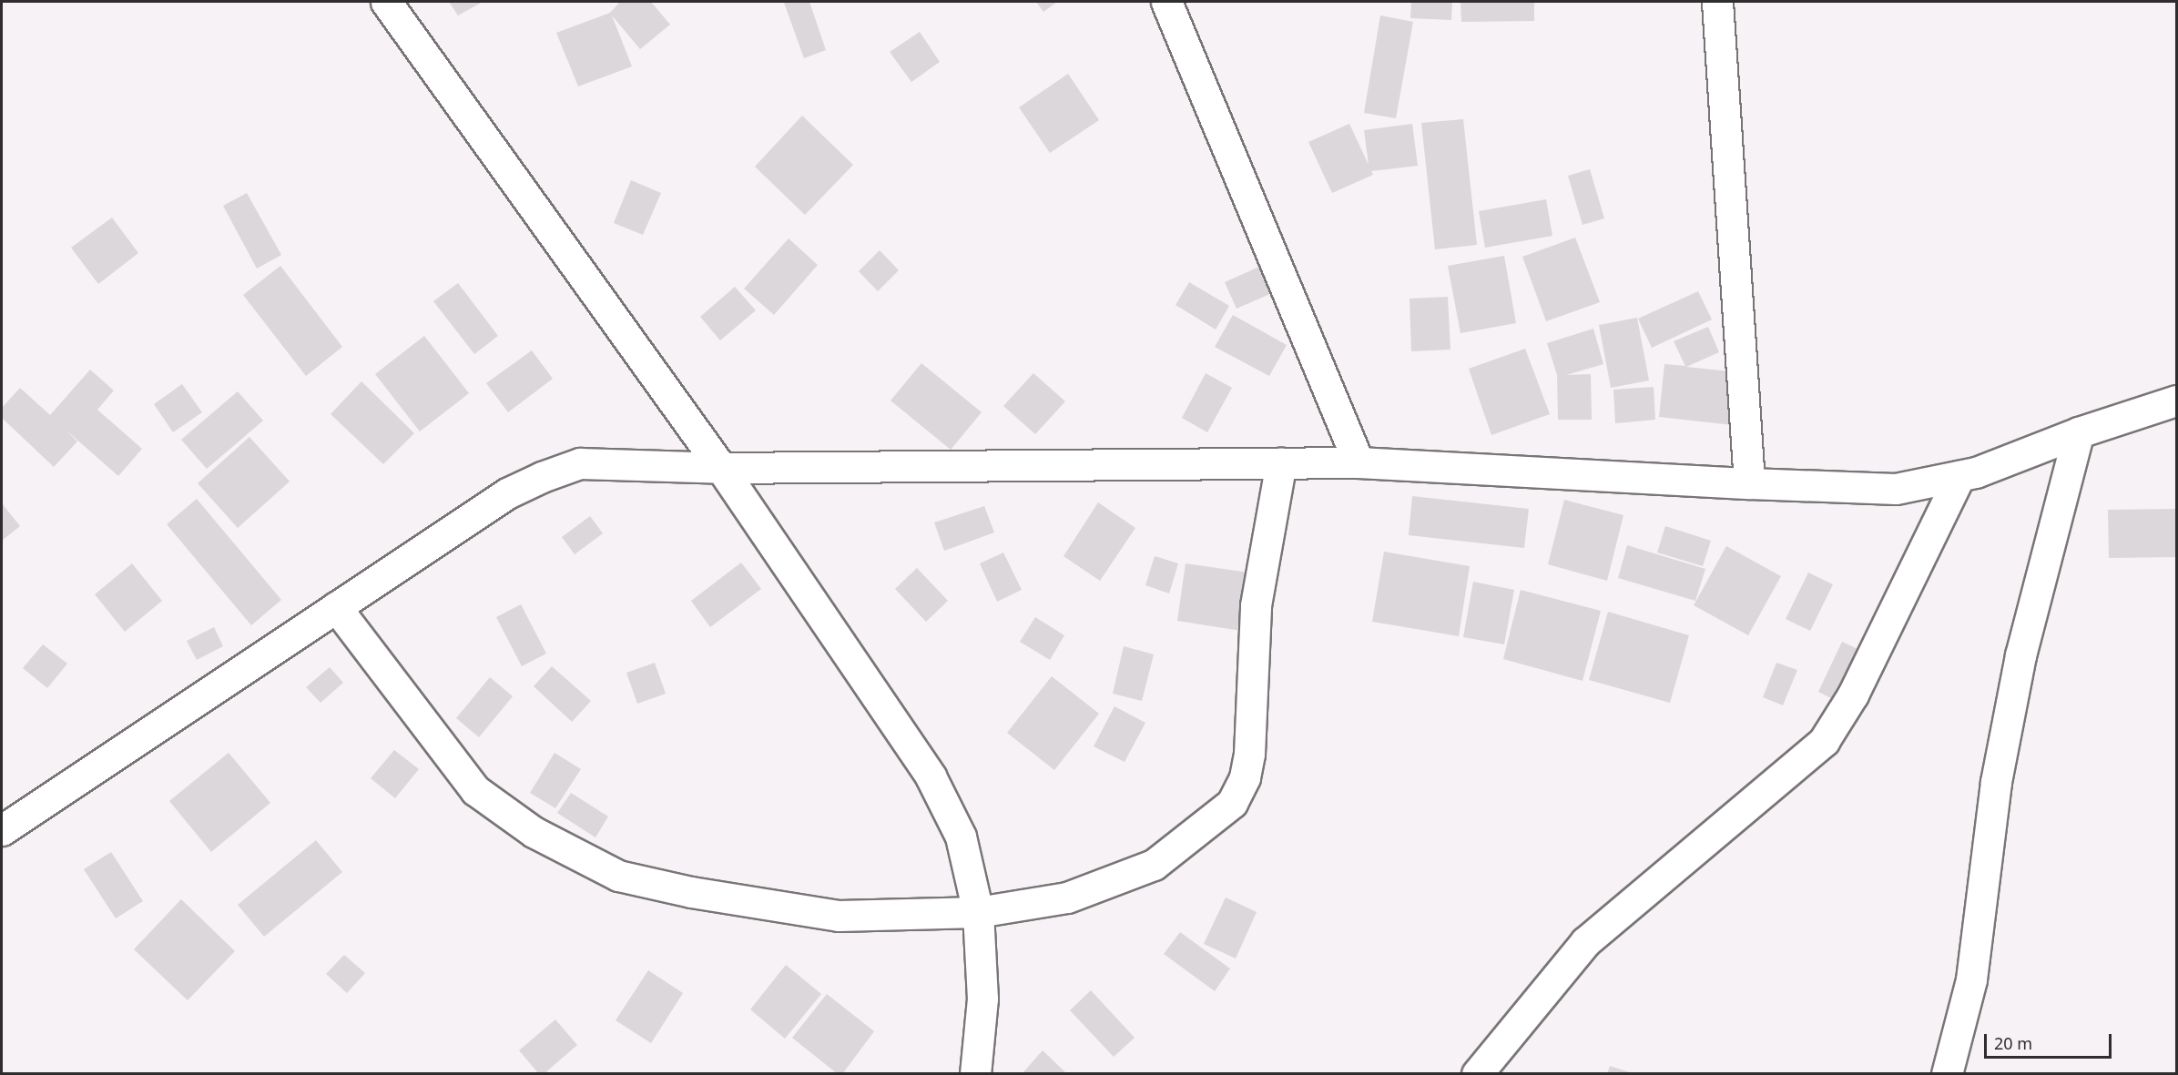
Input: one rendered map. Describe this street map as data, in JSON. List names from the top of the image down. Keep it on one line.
{"scale_bar":"20 m"}
